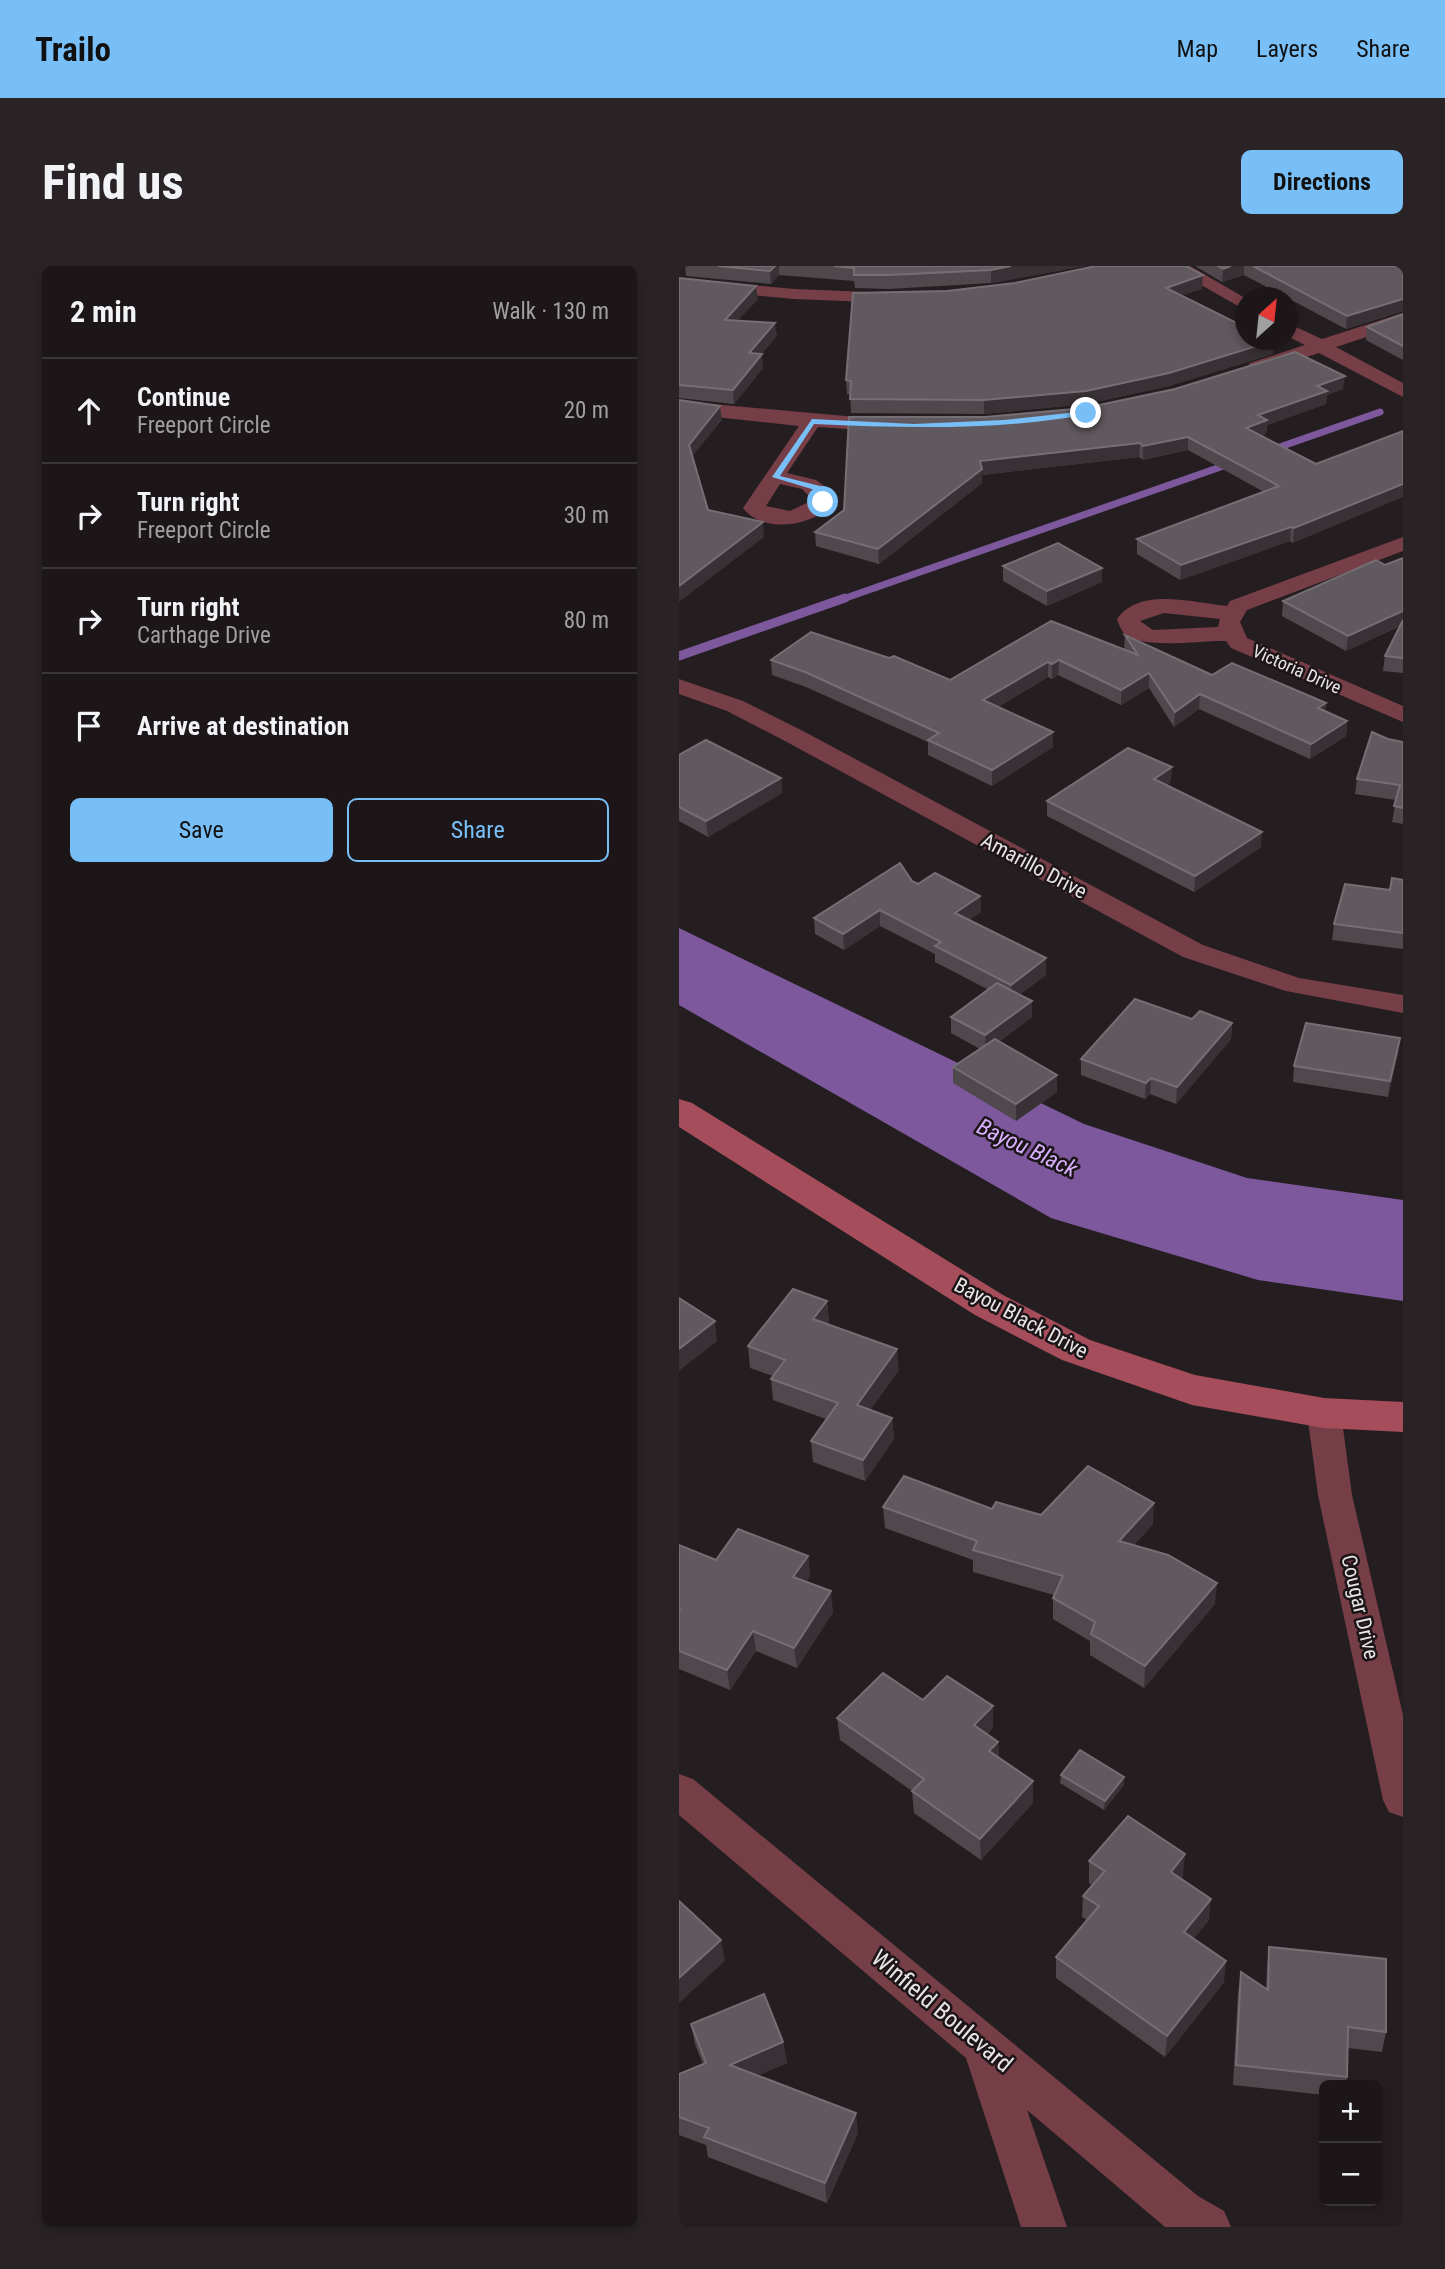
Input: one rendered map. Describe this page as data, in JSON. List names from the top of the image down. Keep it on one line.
{"streets":{"main road":["Bayou Black Drive"],"street":["Victoria Drive","Amarillo Drive","Cougar Drive","Winfield Boulevard"]},"crossings":[["Bayou Black Drive","Cougar Drive"]],"water":["Bayou Black"],"north":"top right","page":{"header":"Trailo","nav":["Map","Layers","Share"],"buttons":["Directions",["Save","Share"]],"title":"Find us","heading":["2 min","Walk · 130 m"],"list":[["Continue","Freeport Circle","20 m"],["Turn right","Freeport Circle","30 m"],["Turn right","Carthage Drive","80 m"],"Arrive at destination"],"map_buttons":["+","−"]}}
